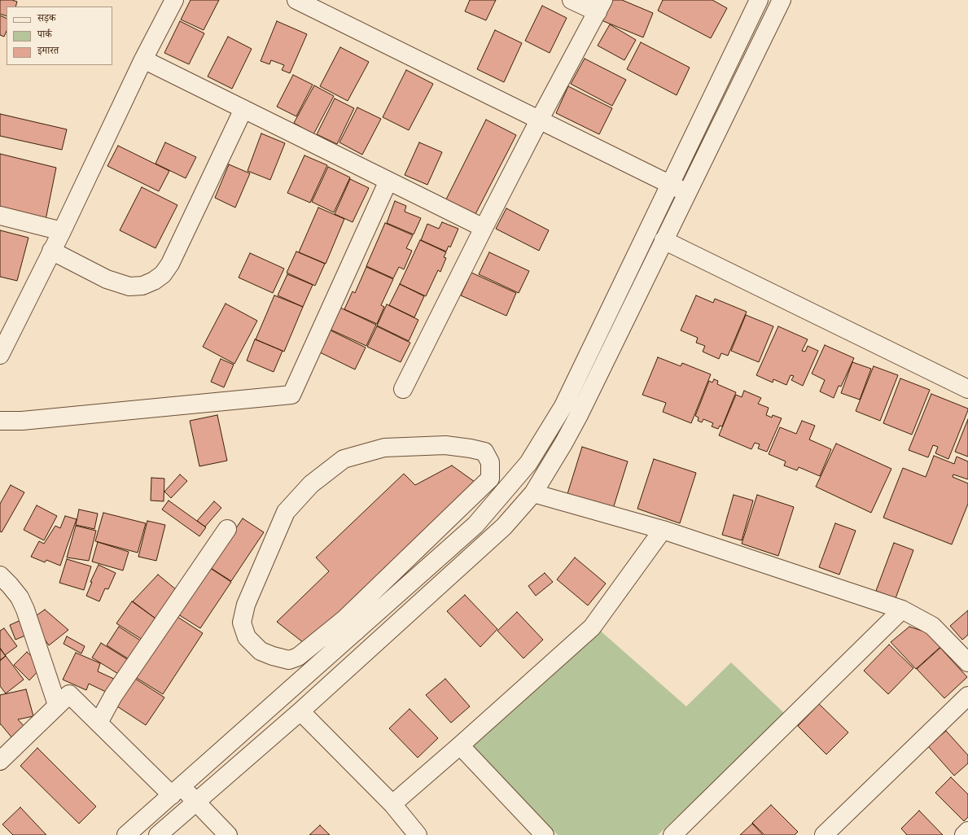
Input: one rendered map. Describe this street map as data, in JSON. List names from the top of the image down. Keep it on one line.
{"legend":["सड़क","पार्क","इमारत"]}
